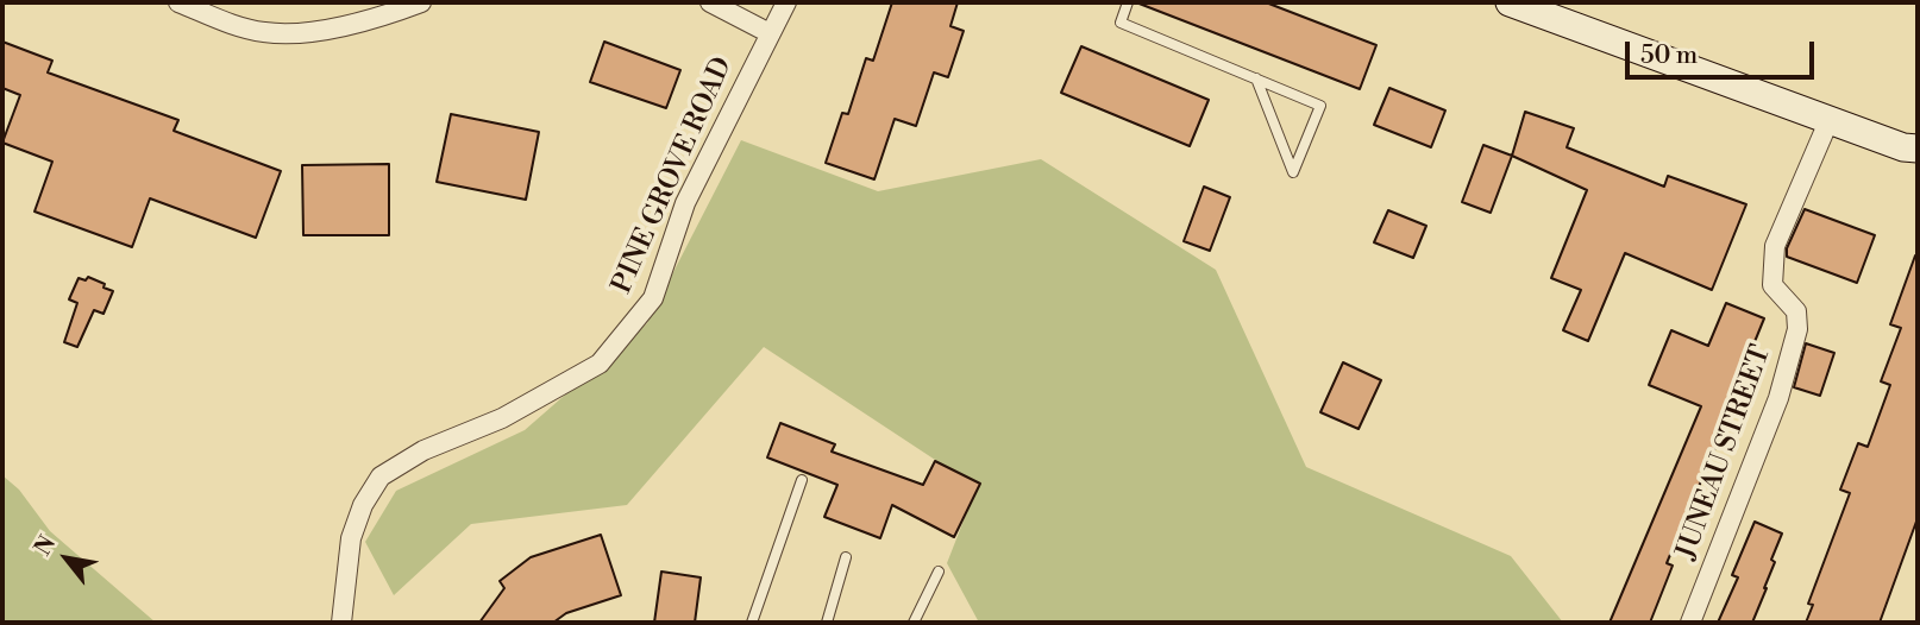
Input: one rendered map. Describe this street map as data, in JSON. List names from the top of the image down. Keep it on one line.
{"streets":{"street":["PINE GROVE ROAD","JUNEAU STREET"]},"scale_bar":"50 m","north":"top left"}
